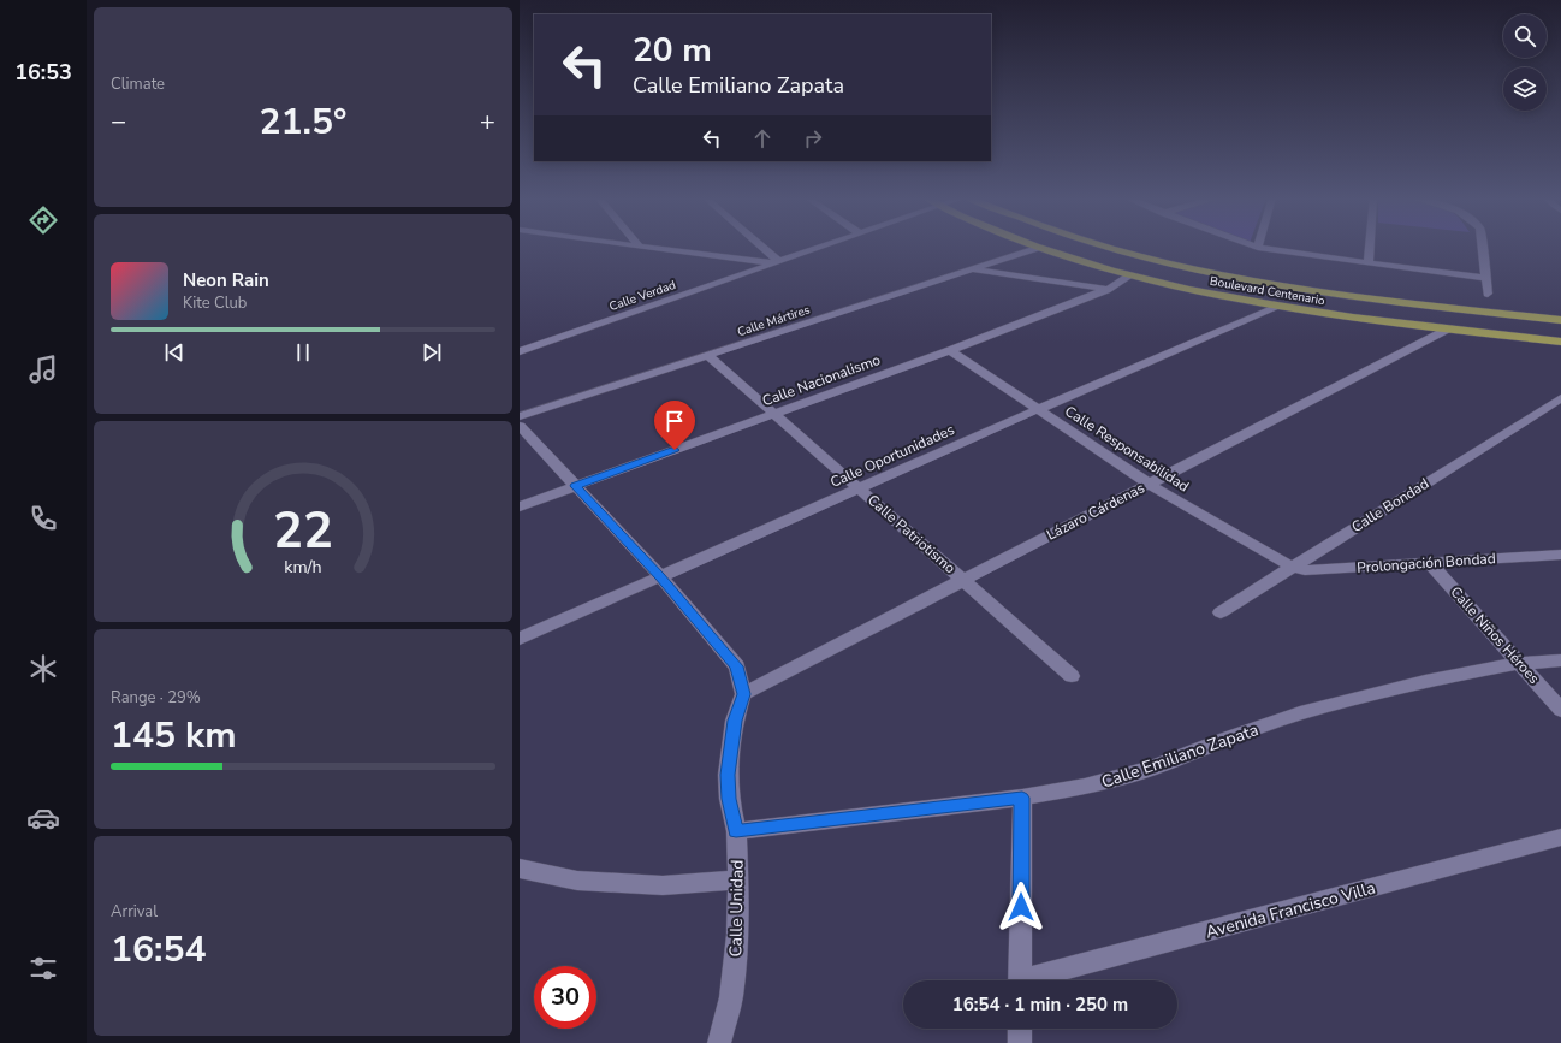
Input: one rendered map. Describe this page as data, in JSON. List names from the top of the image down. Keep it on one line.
{"streets":{"main road":["Boulevard Centenario"],"street":["Calle Verdad","Calle Mártires","Calle Nacionalismo","Calle Responsabilidad","Calle Oportunidades","Calle Bondad","Lázaro Cárdenas","Calle Patriotismo","Prolongación Bondad","Calle Niños Héroes","Calle Emiliano Zapata","Calle Unidad","Avenida Francisco Villa"]},"crossings":[["Boulevard Centenario","Calle Mártires"],["Boulevard Centenario","Calle Nacionalismo"],["Boulevard Centenario","Calle Oportunidades"],["Boulevard Centenario","Lázaro Cárdenas"],["Calle Mártires","Calle Patriotismo"],["Calle Nacionalismo","Calle Responsabilidad"],["Calle Nacionalismo","Calle Patriotismo"],["Calle Nacionalismo","Calle Unidad"],["Calle Responsabilidad","Calle Oportunidades"],["Calle Responsabilidad","Calle Bondad"],["Calle Responsabilidad","Lázaro Cárdenas"],["Calle Responsabilidad","Prolongación Bondad"],["Calle Oportunidades","Calle Patriotismo"],["Calle Oportunidades","Calle Unidad"],["Calle Bondad","Prolongación Bondad"],["Lázaro Cárdenas","Calle Patriotismo"],["Lázaro Cárdenas","Calle Unidad"],["Prolongación Bondad","Calle Niños Héroes"],["Calle Niños Héroes","Calle Emiliano Zapata"],["Calle Emiliano Zapata","Calle Unidad"]],"page":{"tabs":"16:53","tile":["Climate",["Range · 29%","145 km"],["Arrival","16:54"]],"turn":["20 m","Calle Emiliano Zapata"],"heat":["−","21.5°","+"],"song":["Neon Rain","Kite Club"],"limit":"30","trip":"16:54 · 1 min · 250 m","gauge":["22","km/h"]}}
